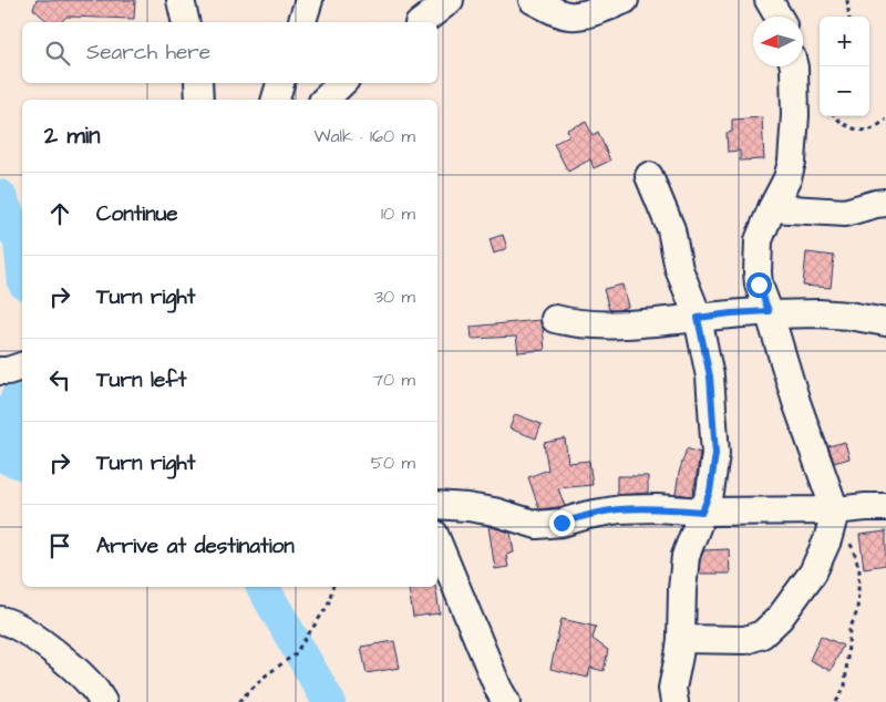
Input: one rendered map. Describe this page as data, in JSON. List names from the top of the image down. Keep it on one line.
{"north":"left","page":{"map_buttons":["+","−"],"search":"Search here","heading":["2 min","Walk · 160 m"],"list":[["Continue","10 m"],["Turn right","30 m"],["Turn left","70 m"],["Turn right","50 m"],"Arrive at destination"]}}
